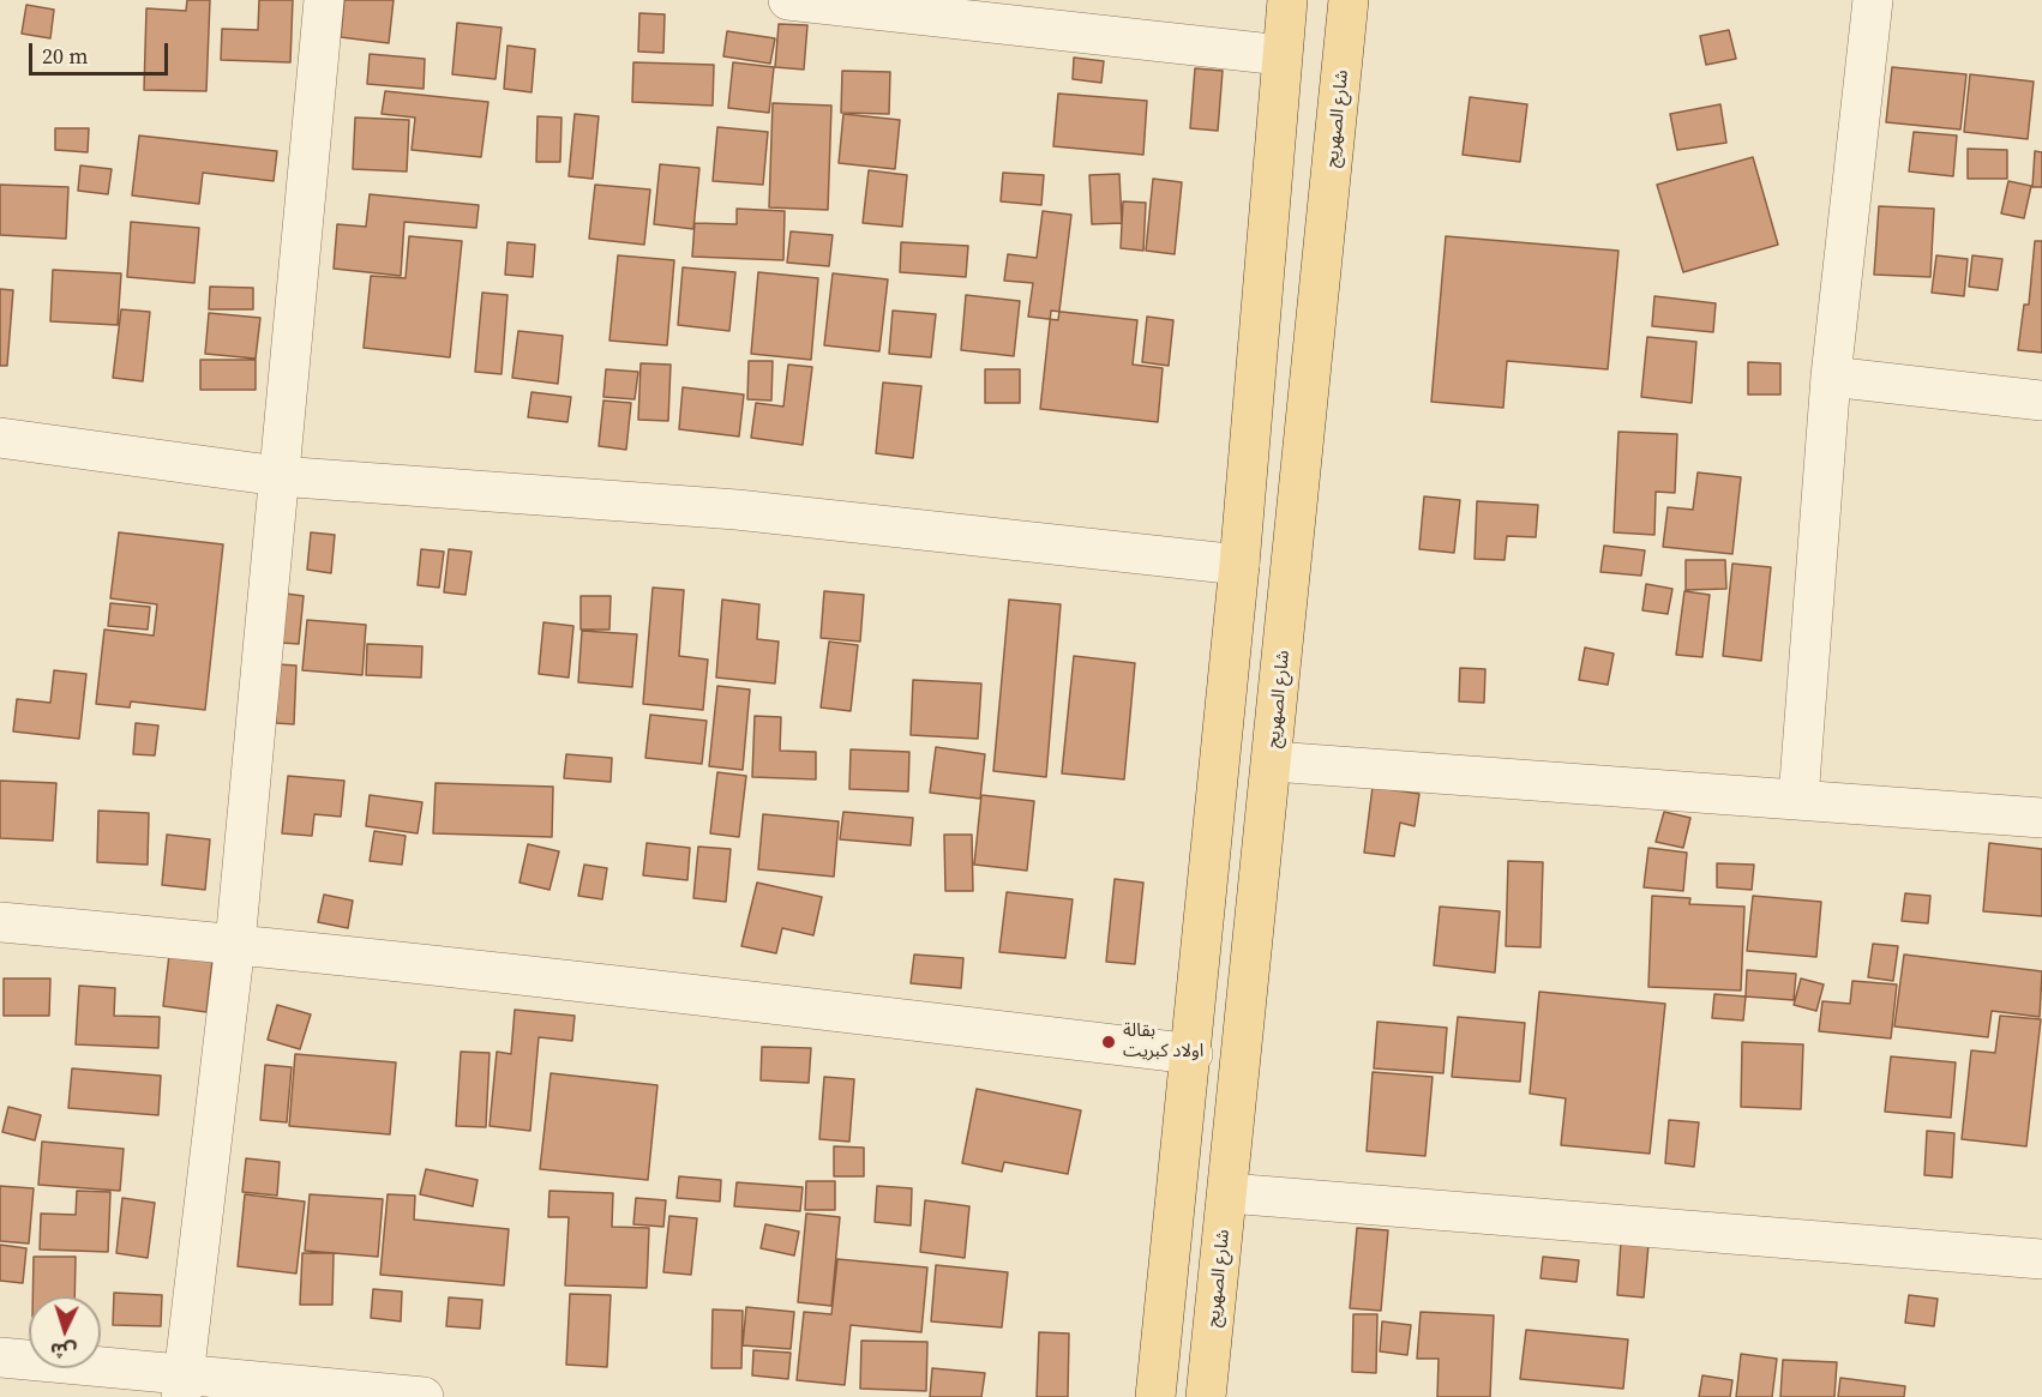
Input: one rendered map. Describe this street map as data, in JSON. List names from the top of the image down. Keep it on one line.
{"streets":{"main road":["شارع الصهريج"]},"places":["بقالة اولاد كبريت"],"scale_bar":"20 m","north":"bottom"}
